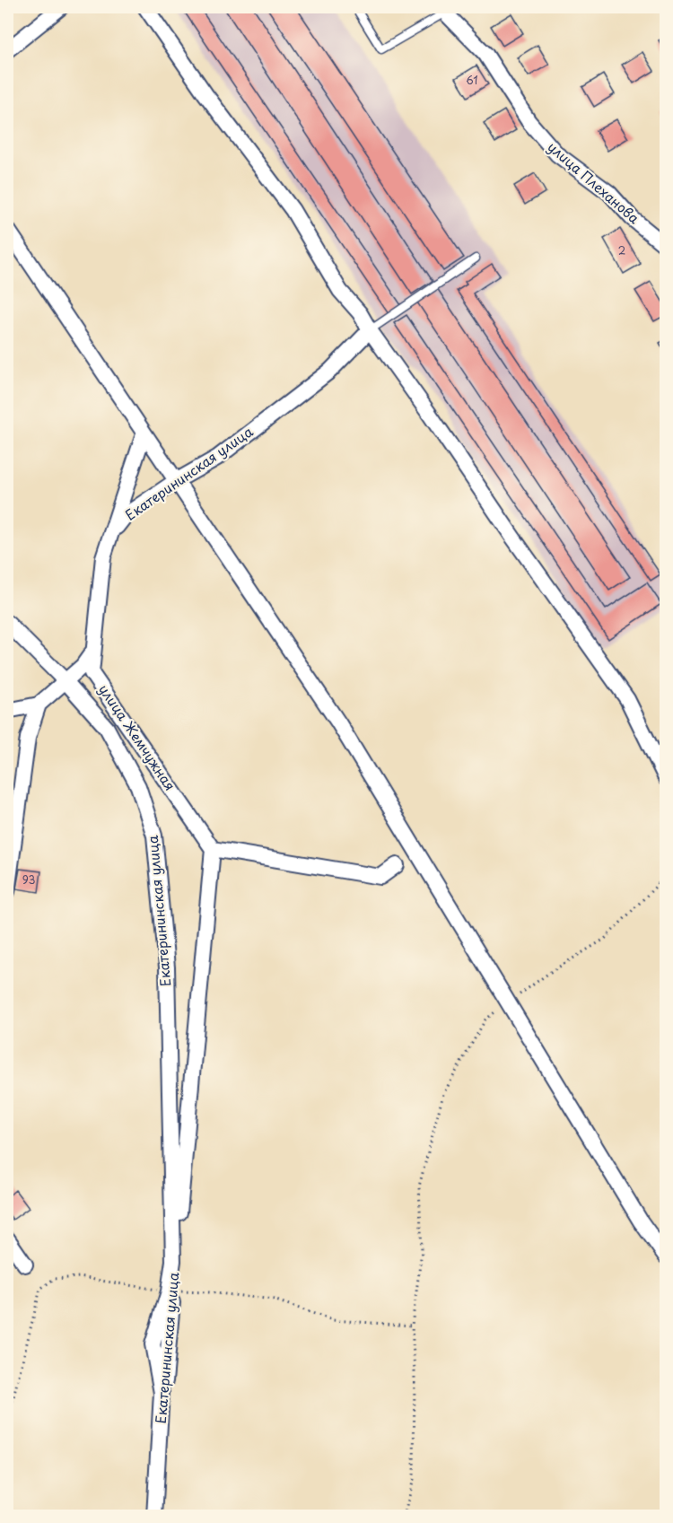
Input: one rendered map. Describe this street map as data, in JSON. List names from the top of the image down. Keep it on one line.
{"streets":{"street":["улица Плеханова","Екатерининская улица","улица Жемчужная"]},"crossings":[["Екатерининская улица","улица Жемчужная"]],"house_numbers":["61","2","93"]}
